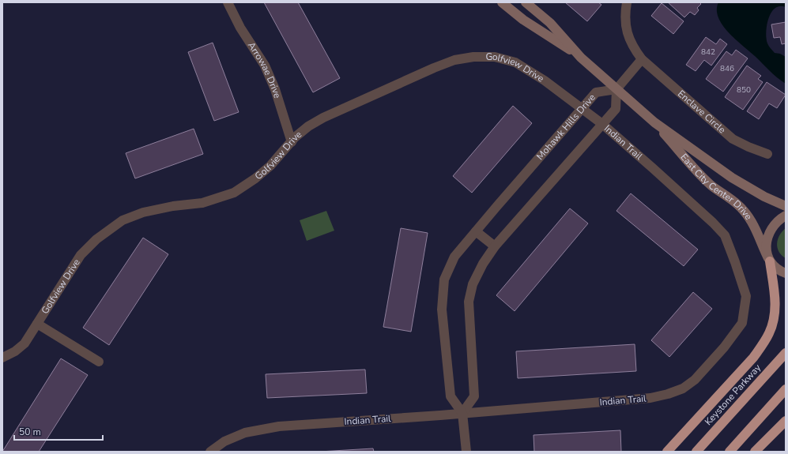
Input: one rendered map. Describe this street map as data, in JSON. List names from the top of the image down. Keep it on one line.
{"streets":{"highway":["Keystone Parkway"],"street":["Golfview Drive","Arrowae Drive","Enclave Circle","Mohawk Hills Drive","Indian Trail","East City Center Drive"]},"crossings":[["Golfview Drive","Arrowae Drive"],["Golfview Drive","Mohawk Hills Drive"],["Golfview Drive","Indian Trail"],["Mohawk Hills Drive","Indian Trail"],["Mohawk Hills Drive","East City Center Drive"]],"house_numbers":["842","846","850"],"scale_bar":"50 m"}
